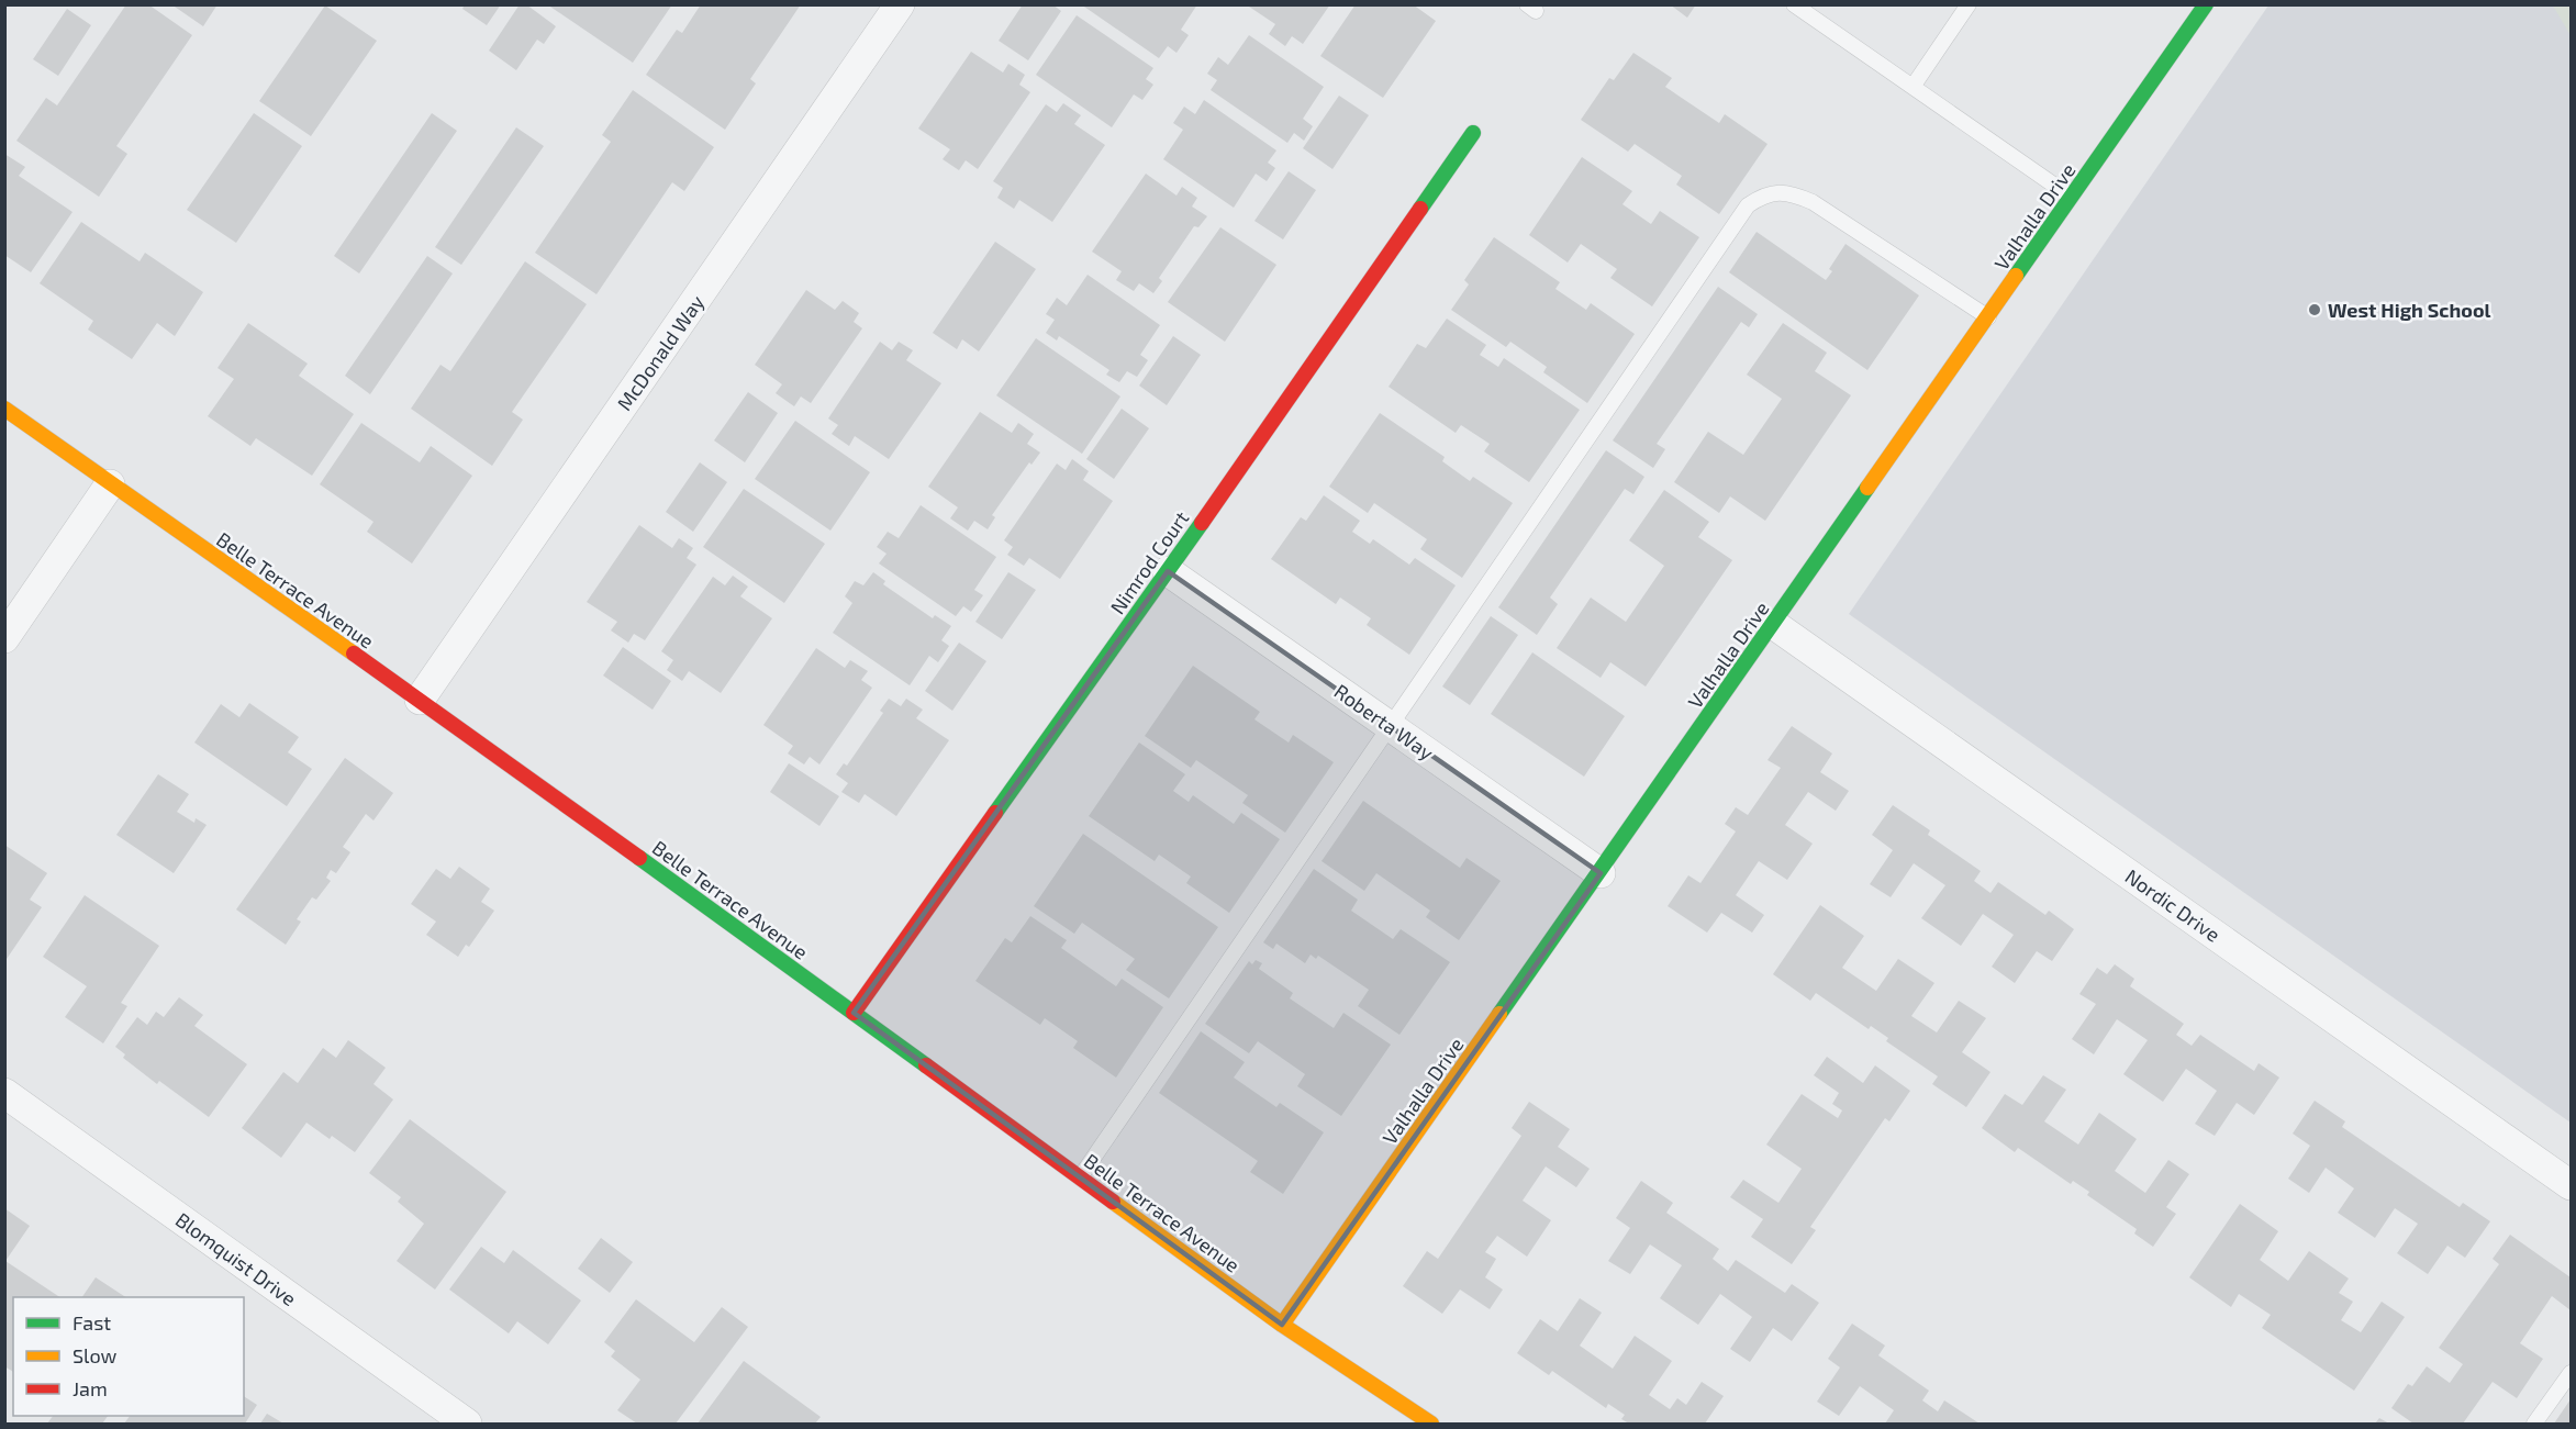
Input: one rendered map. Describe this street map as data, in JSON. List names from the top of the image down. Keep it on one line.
{"streets":{"street":["Valhalla Drive","McDonald Way","Nimrod Court","Belle Terrace Avenue","Roberta Way","Nordic Drive","Blomquist Drive"]},"crossings":[["Valhalla Drive","Belle Terrace Avenue"],["Valhalla Drive","Roberta Way"],["Valhalla Drive","Nordic Drive"],["McDonald Way","Belle Terrace Avenue"],["Nimrod Court","Belle Terrace Avenue"],["Nimrod Court","Roberta Way"]],"places":["West High School"],"legend":["Fast","Slow","Jam"]}
